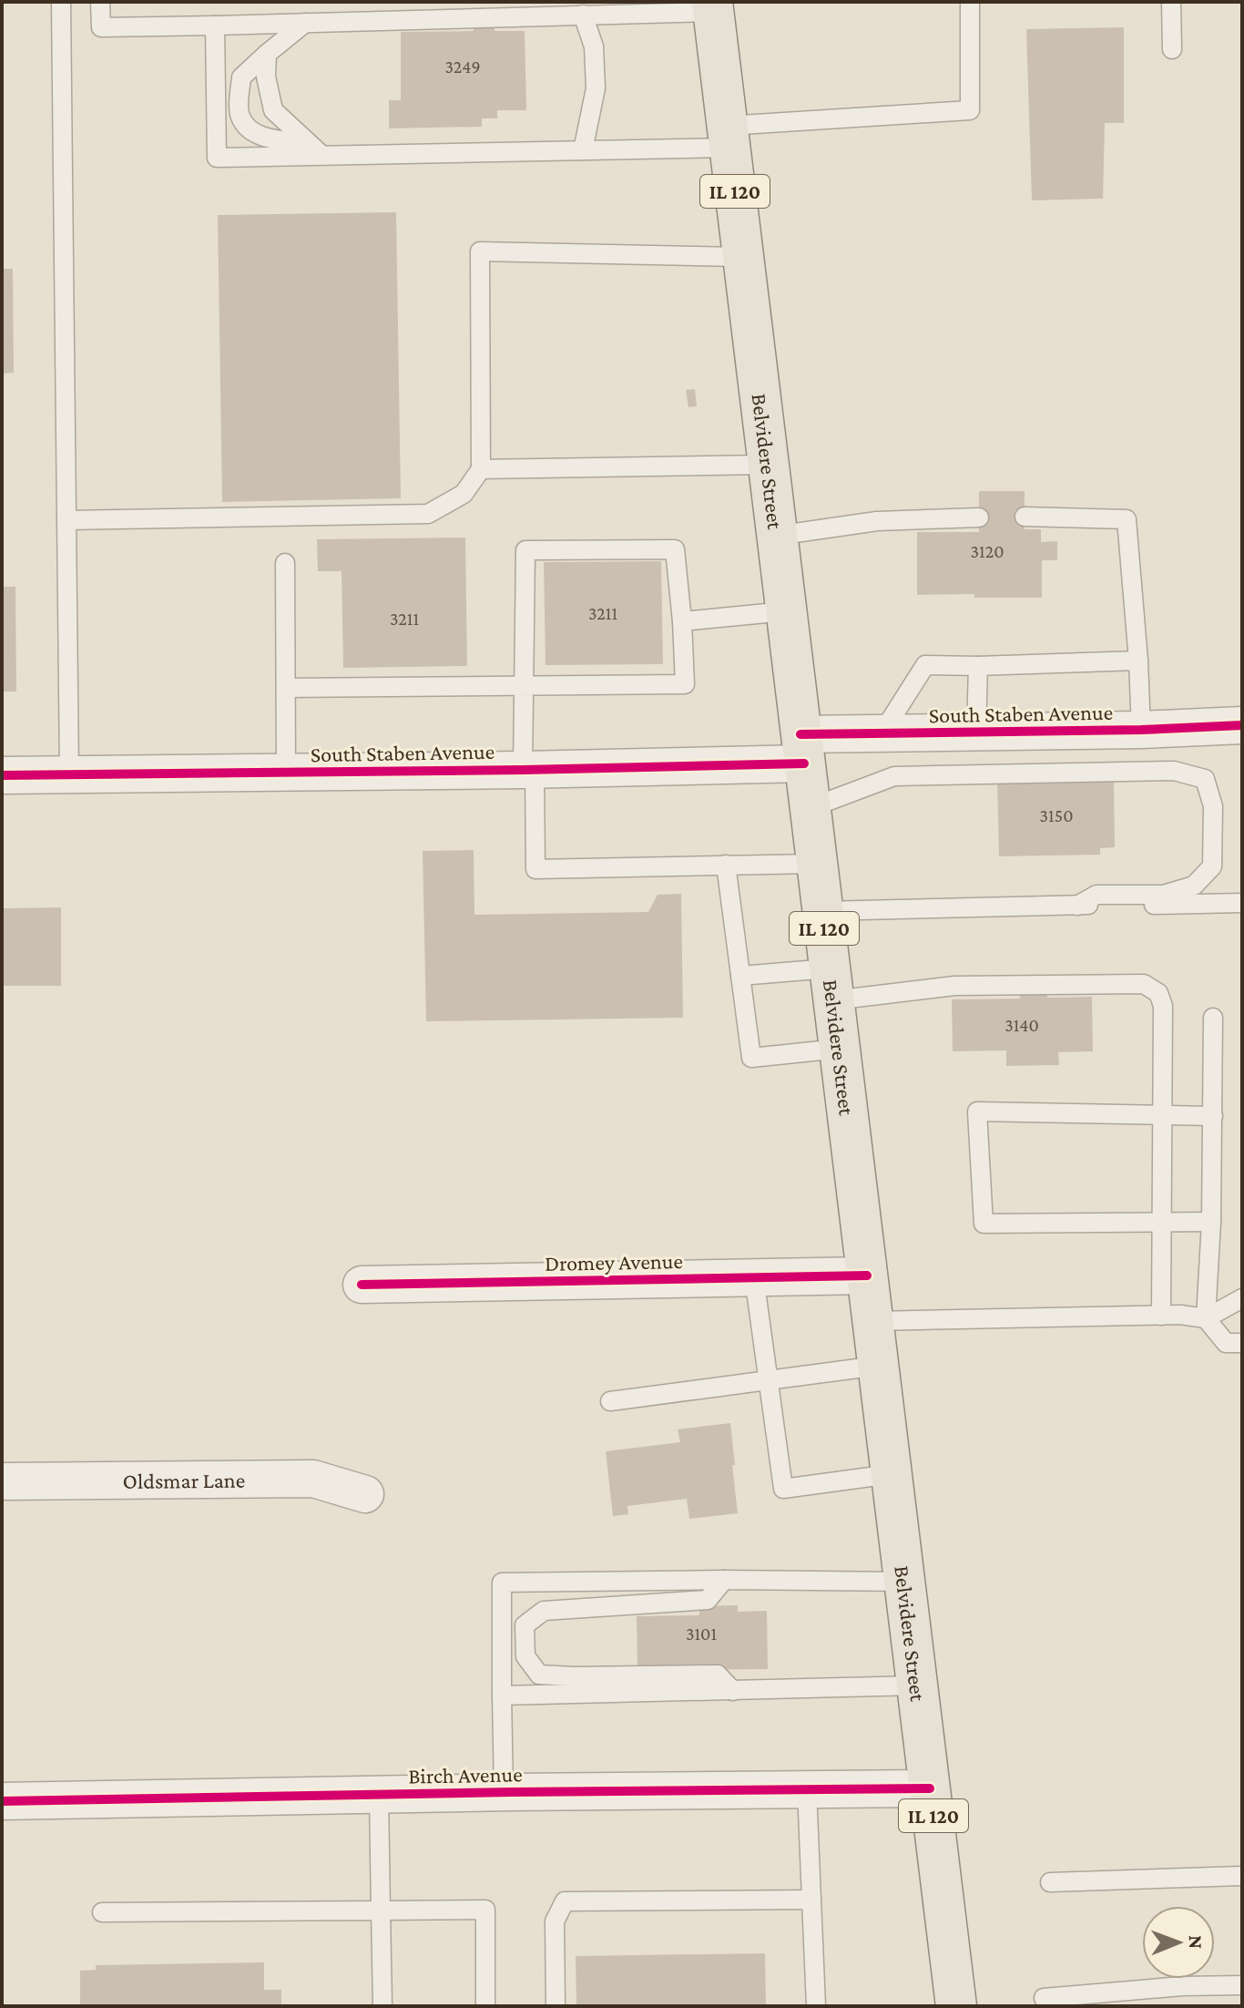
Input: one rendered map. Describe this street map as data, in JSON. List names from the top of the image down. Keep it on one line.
{"streets":{"main road":["IL 120","Belvidere Street"],"street":["South Staben Avenue","Dromey Avenue","Oldsmar Lane","Birch Avenue"]},"crossings":[["Belvidere Street","South Staben Avenue"],["Belvidere Street","Dromey Avenue"],["Belvidere Street","Birch Avenue"]],"house_numbers":["3249","3120","3211","3211","3150","3140","3101"],"north":"right"}
